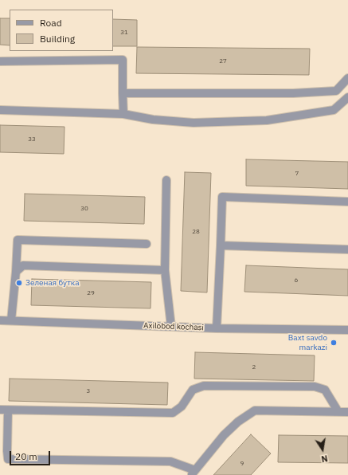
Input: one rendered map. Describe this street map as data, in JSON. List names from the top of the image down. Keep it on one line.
{"streets":{"street":["Axilobod kochasi"]},"places":["Зеленая бутка","Baxt savdo markazi"],"house_numbers":["31","27","33","7","30","28","6","29","2","3","9"],"legend":["Road","Building"],"scale_bar":"20 m","north":"bottom"}
